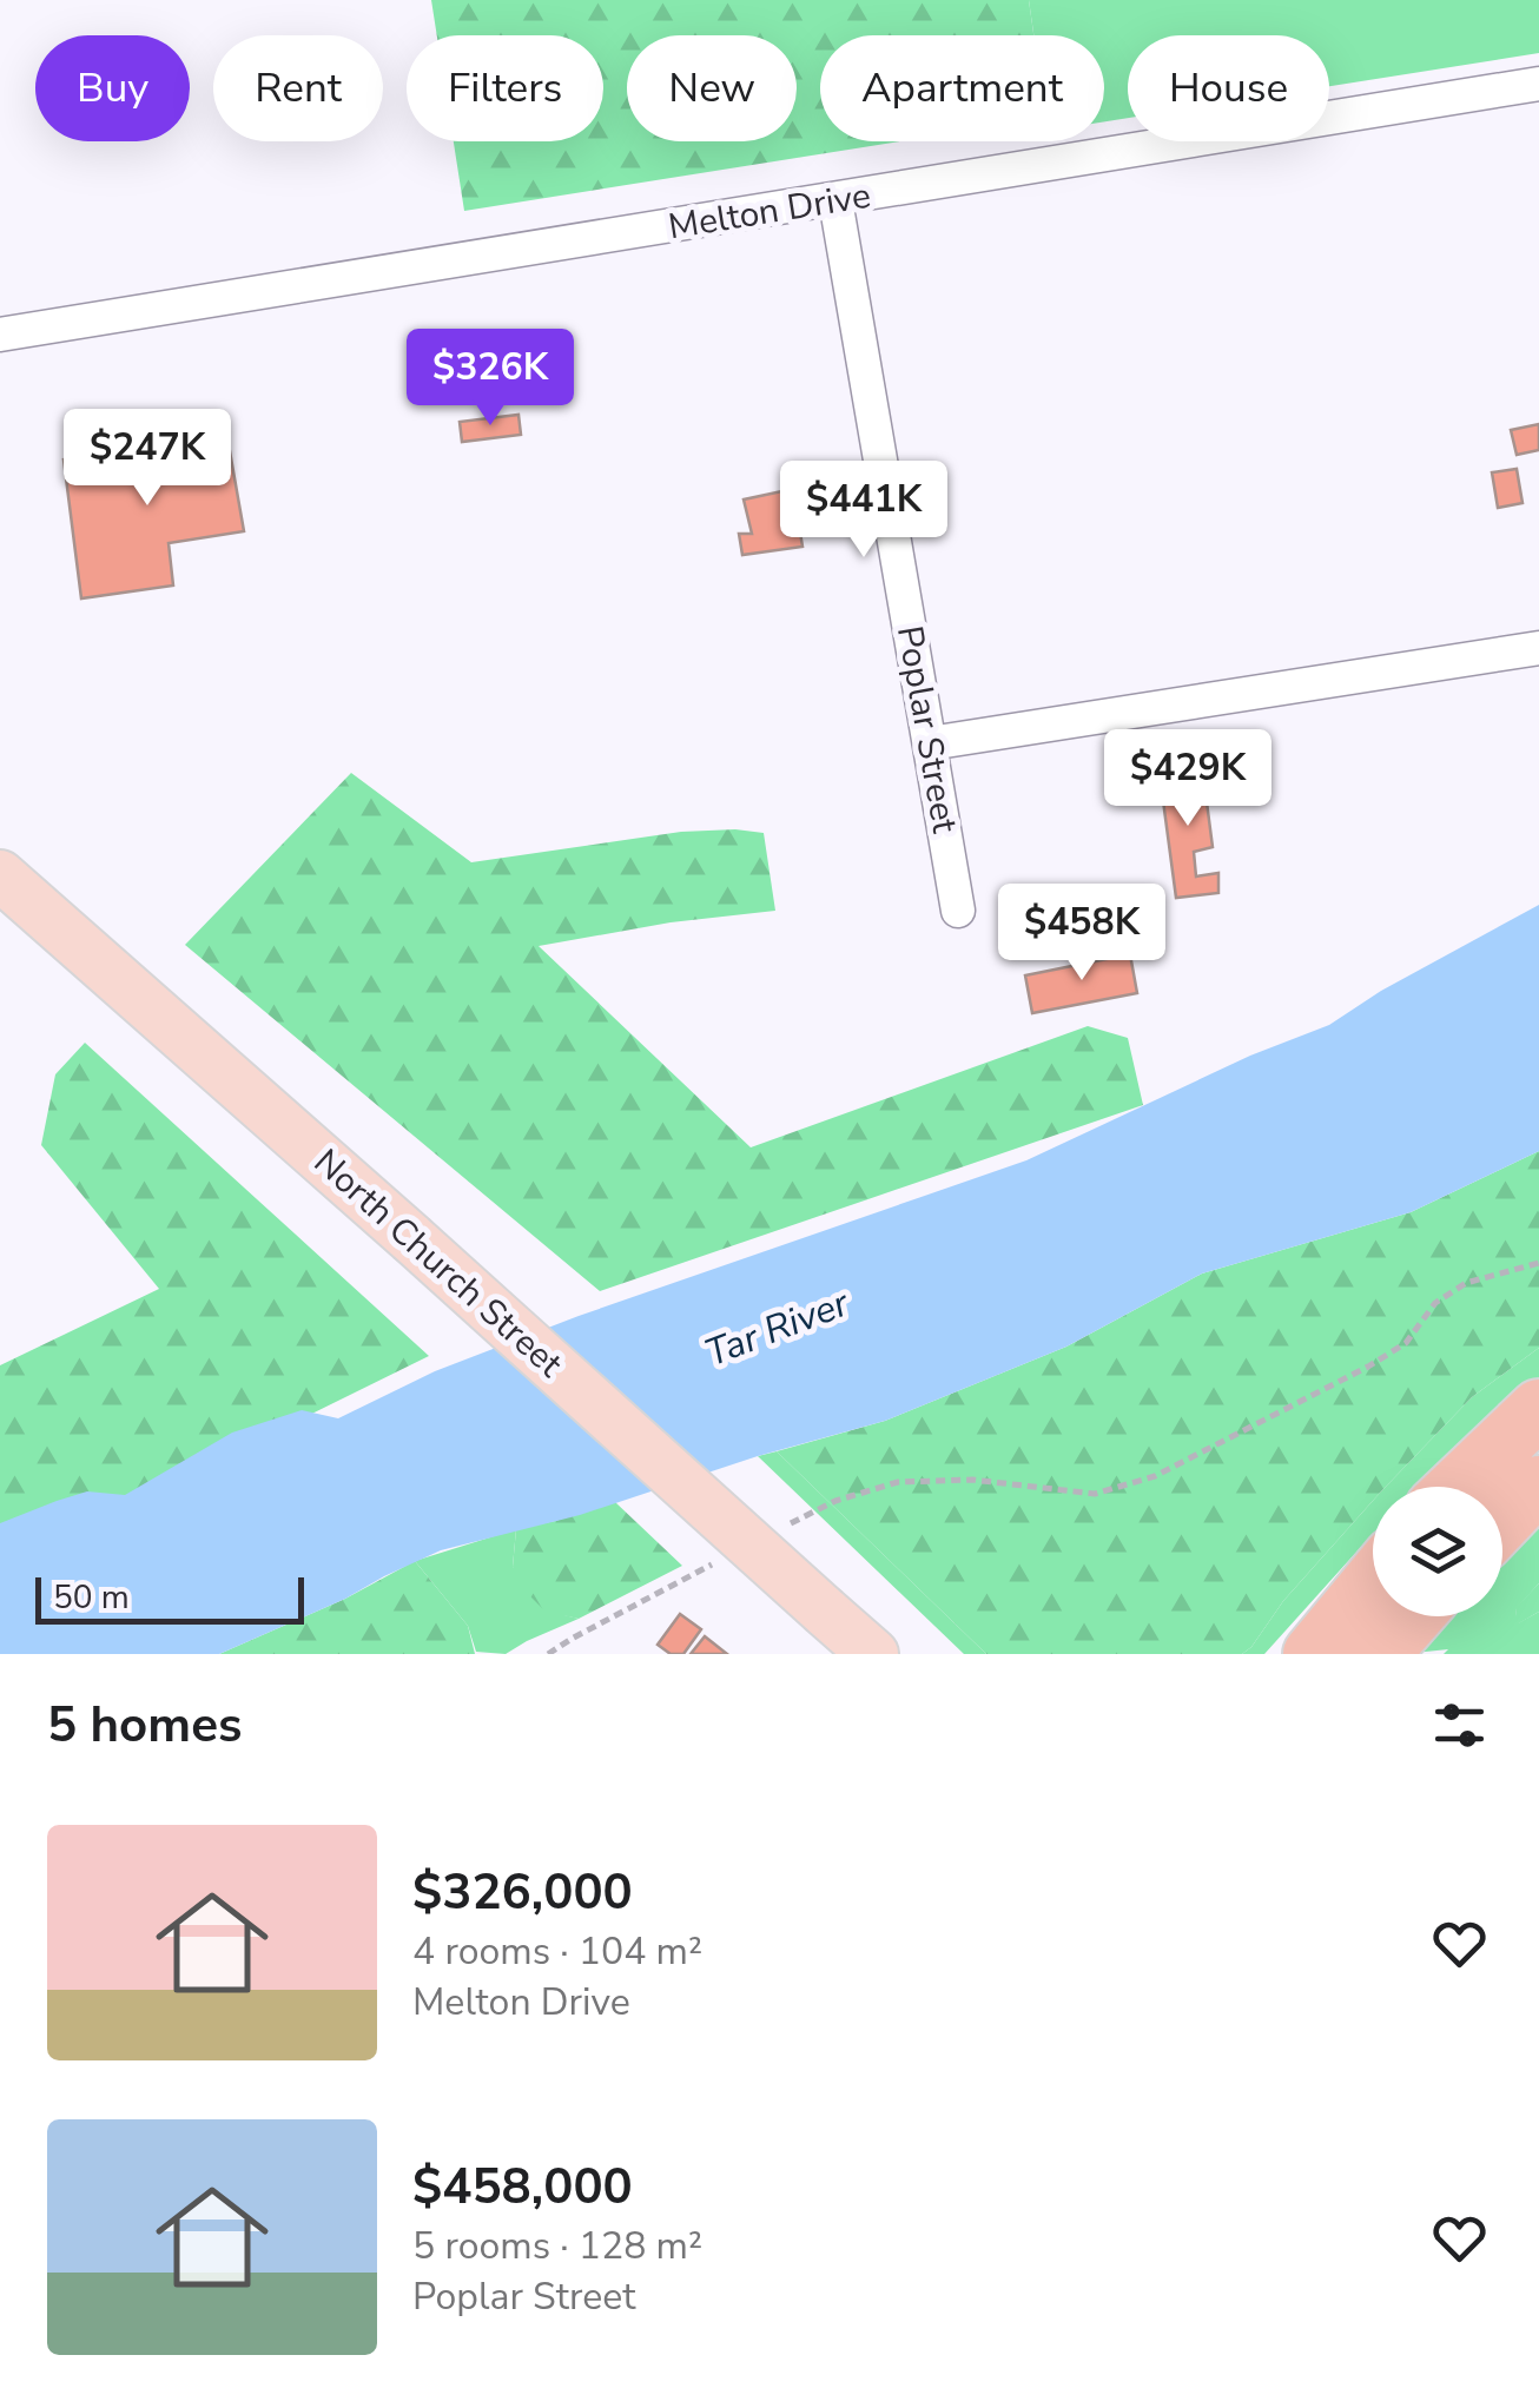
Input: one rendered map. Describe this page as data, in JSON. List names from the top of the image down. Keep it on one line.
{"streets":{"main road":["North Church Street"],"street":["Melton Drive","Poplar Street"]},"crossings":[["Melton Drive","Poplar Street"]],"water":["Tar River"],"scale_bar":"50 m","page":{"chip":["Buy","Rent","Filters","New","Apartment","House"],"price":["$326K","$247K","$441K","$429K","$458K"],"scale":"50 m","heading":"5 homes","list":[{"name":"$326,000","note":"4 rooms · 104 m² · Melton Drive"},{"name":"$458,000","note":"5 rooms · 128 m² · Poplar Street"}]}}
